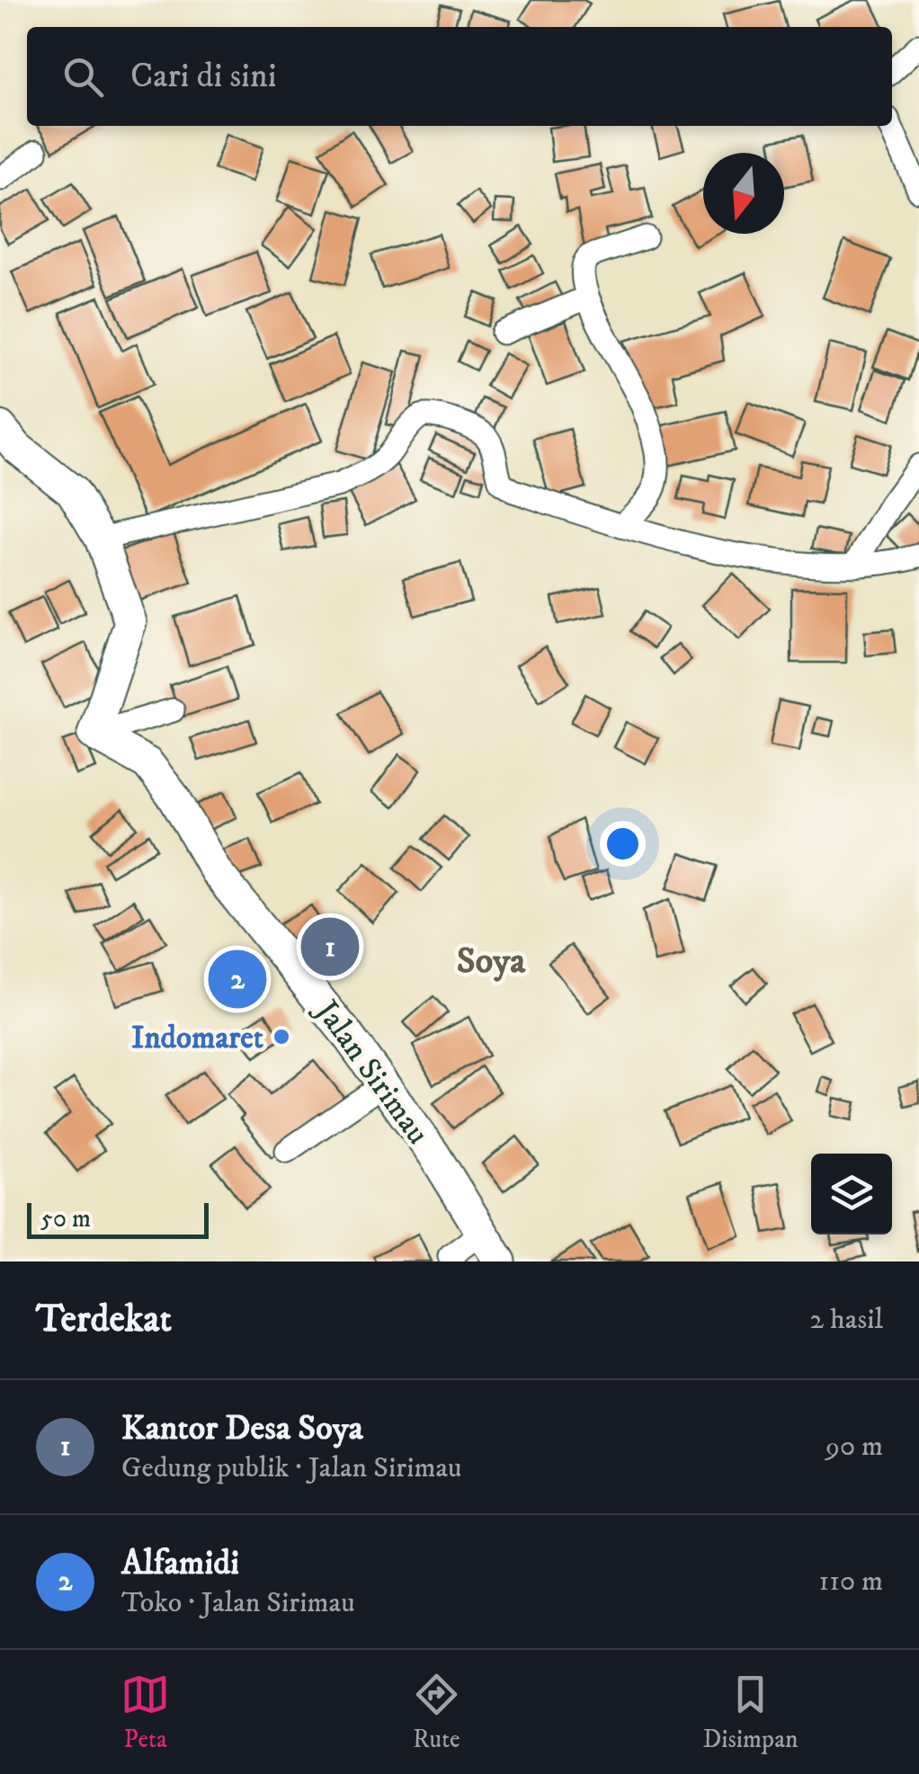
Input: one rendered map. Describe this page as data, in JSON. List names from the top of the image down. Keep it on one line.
{"streets":{"main road":["Jalan Sirimau"]},"districts":["Soya"],"places":["Indomaret"],"scale_bar":"50 m","north":"bottom","page":{"search":"Cari di sini","pins":["1","2"],"scale":"50 m","heading":["Terdekat","2 hasil"],"list":[{"mark":"1","name":"Kantor Desa Soya","note":"Gedung publik · Jalan Sirimau","value":"90 m"},{"mark":"2","name":"Alfamidi","note":"Toko · Jalan Sirimau","value":"110 m"}],"nav":["Peta","Rute","Disimpan"]}}
